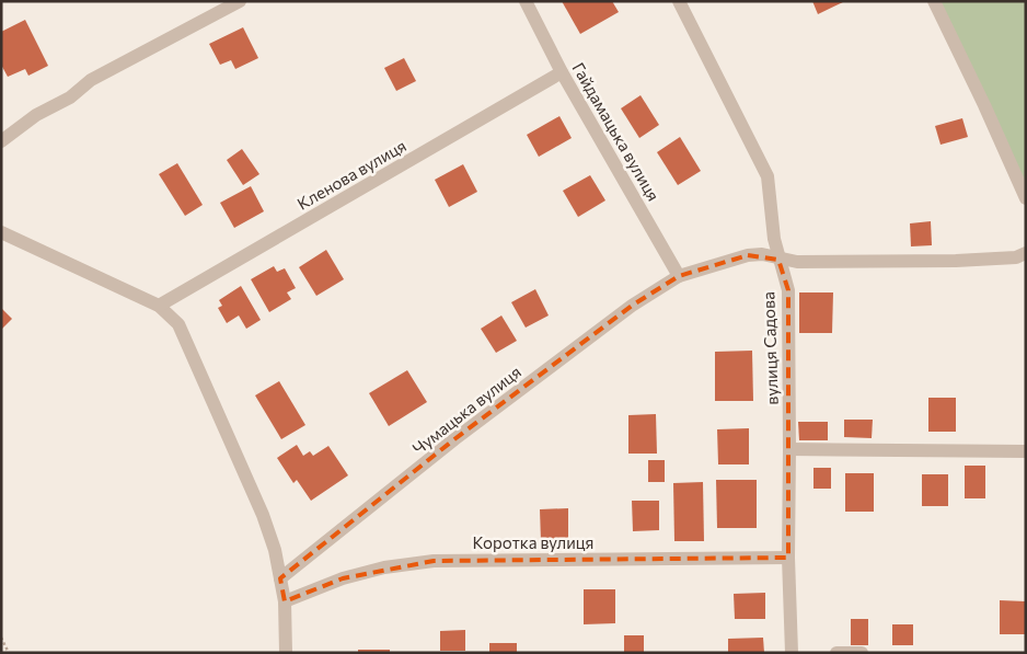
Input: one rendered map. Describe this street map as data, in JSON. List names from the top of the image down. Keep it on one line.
{"streets":{"street":["Гайдамацька вулиця","Кленова вулиця","вулиця Садова","Чумацька вулиця","Коротка вулиця"]},"crossings":[["Гайдамацька вулиця","Кленова вулиця"],["Гайдамацька вулиця","Чумацька вулиця"],["вулиця Садова","Чумацька вулиця"],["вулиця Садова","Коротка вулиця"]]}
